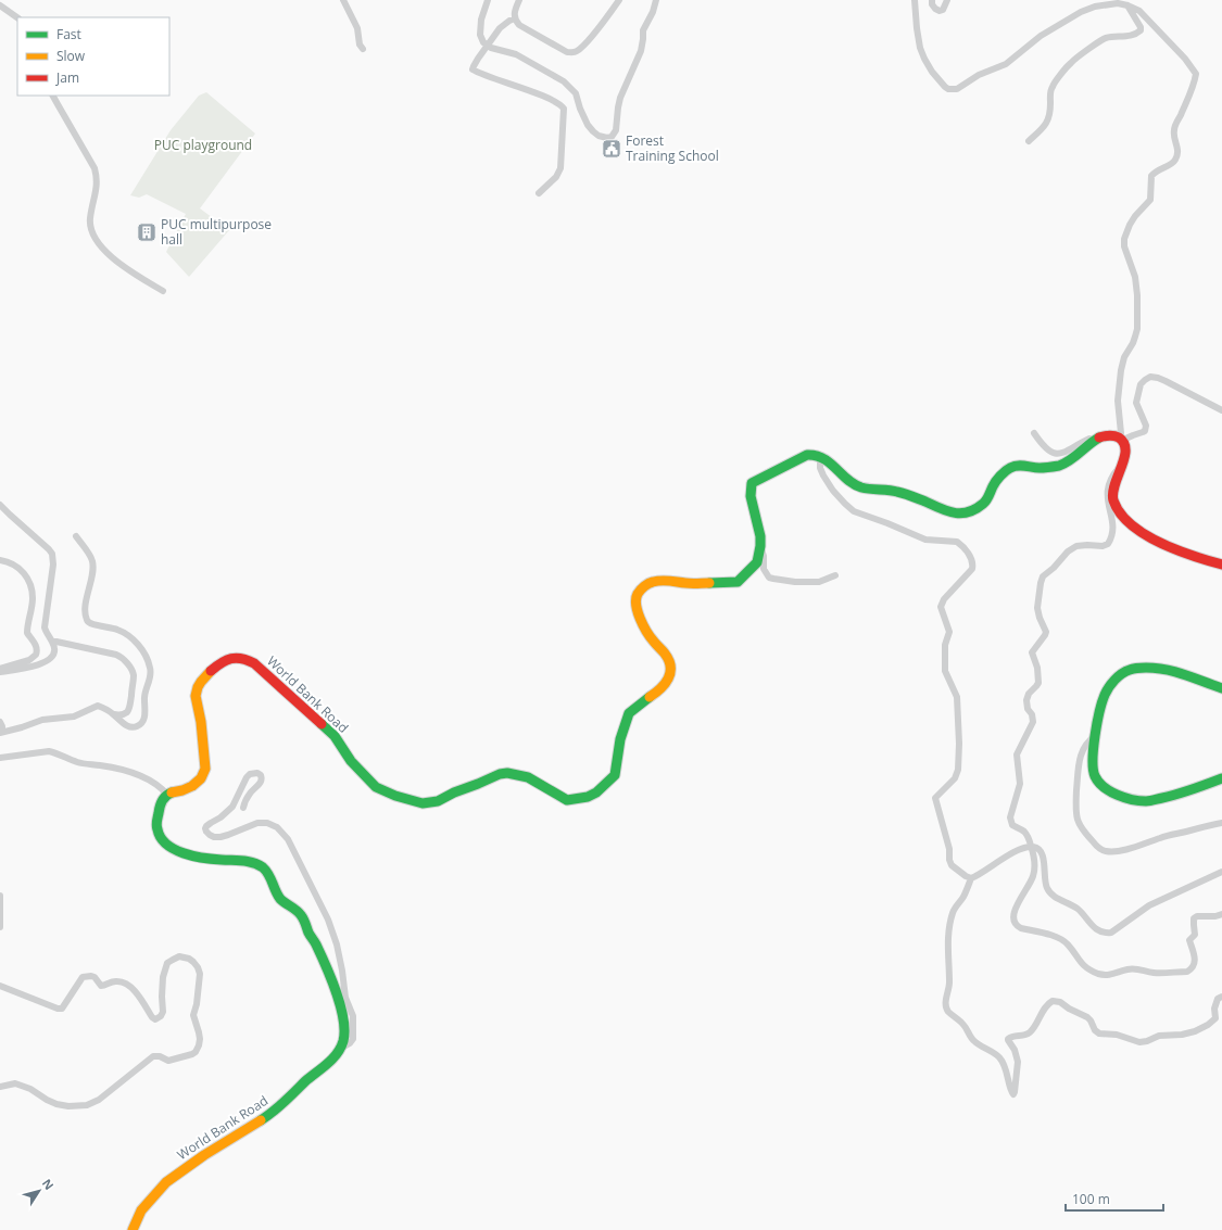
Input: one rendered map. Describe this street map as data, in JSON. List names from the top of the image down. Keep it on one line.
{"streets":{"main road":["World Bank Road"]},"parks":["PUC playground"],"places":{"public building":["Forest Training School"],"building":["PUC multipurpose hall"]},"legend":["Fast","Slow","Jam"],"scale_bar":"100 m","north":"top right"}
